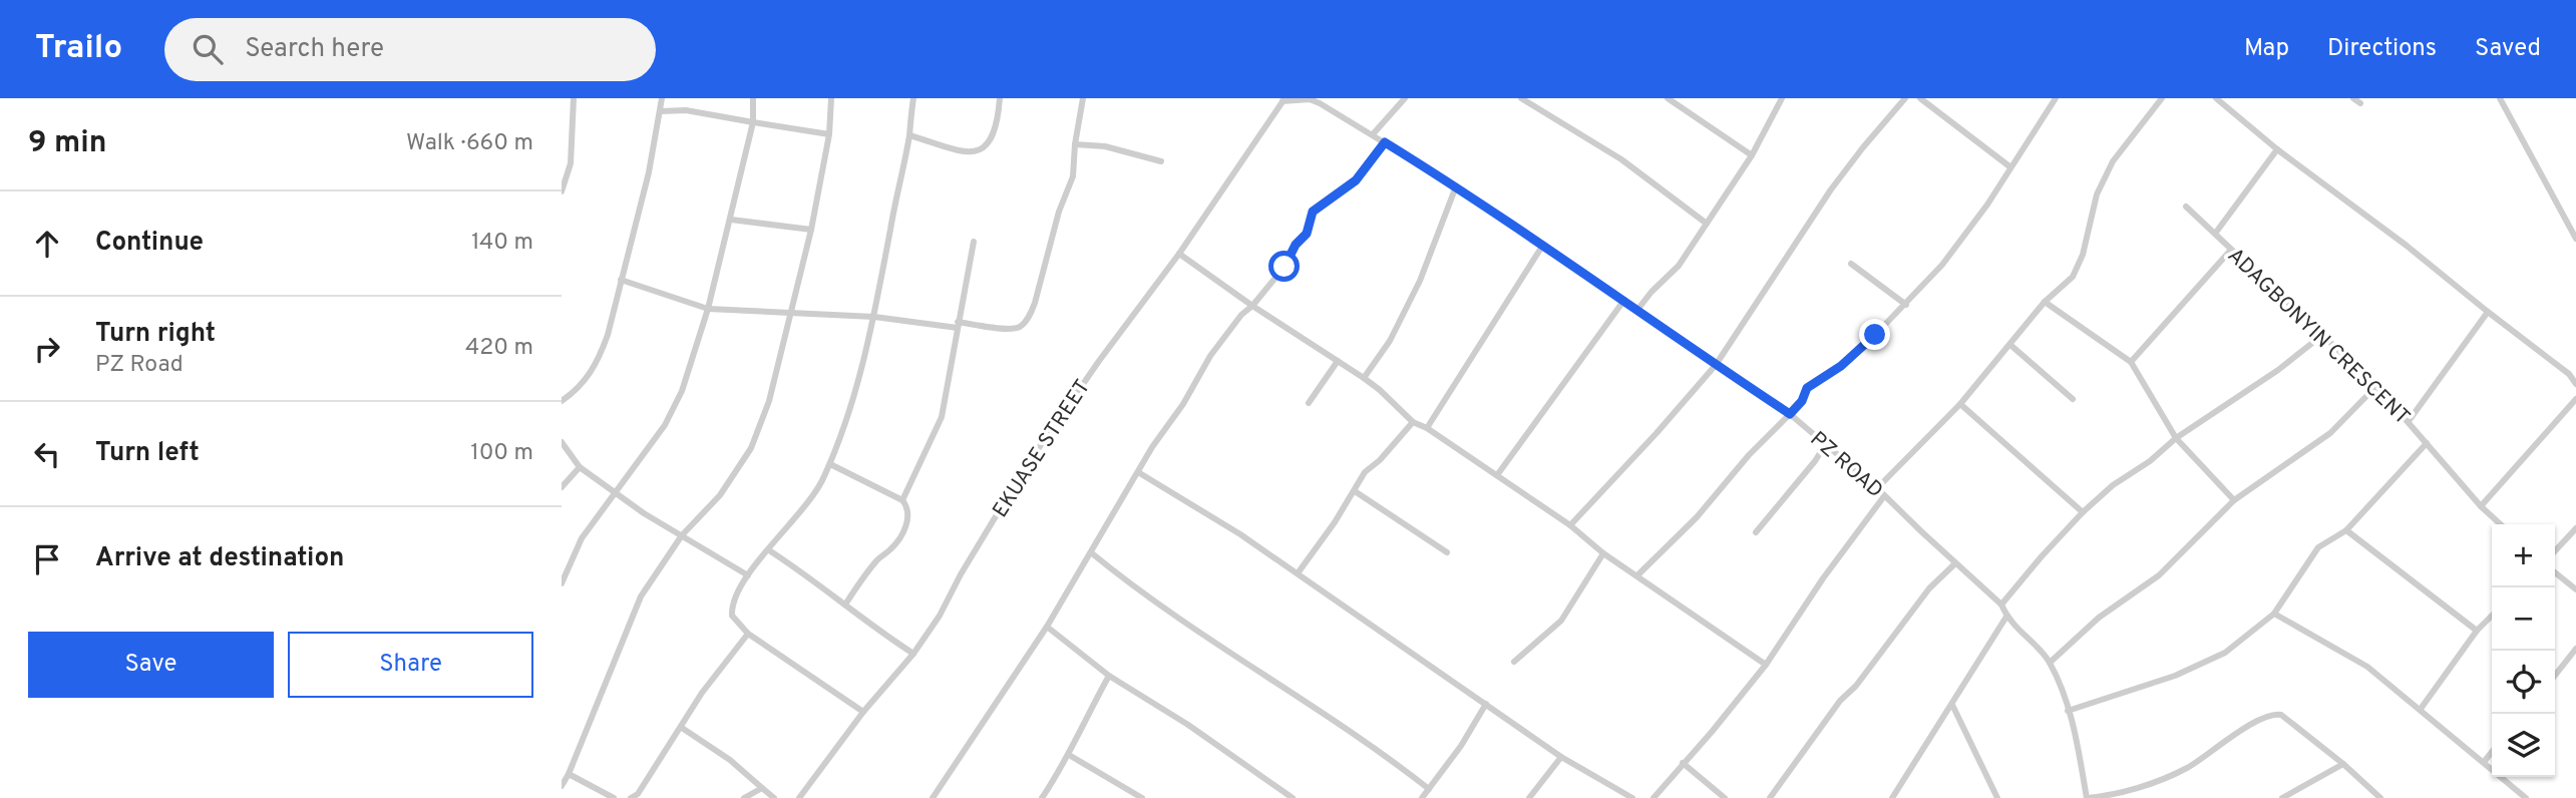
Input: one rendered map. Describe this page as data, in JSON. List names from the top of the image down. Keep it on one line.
{"streets":{"street":["ADAGBONYIN CRESCENT","EKUASE STREET","PZ ROAD"]},"crossings":[["EKUASE STREET","PZ ROAD"]],"page":{"header":"Trailo","search":"Search here","nav":["Map","Directions","Saved"],"heading":["9 min","Walk · 660 m"],"list":[["Continue","140 m"],["Turn right","PZ Road","420 m"],["Turn left","100 m"],"Arrive at destination"],"map_buttons":["+","−"],"buttons":["Save","Share"]}}
